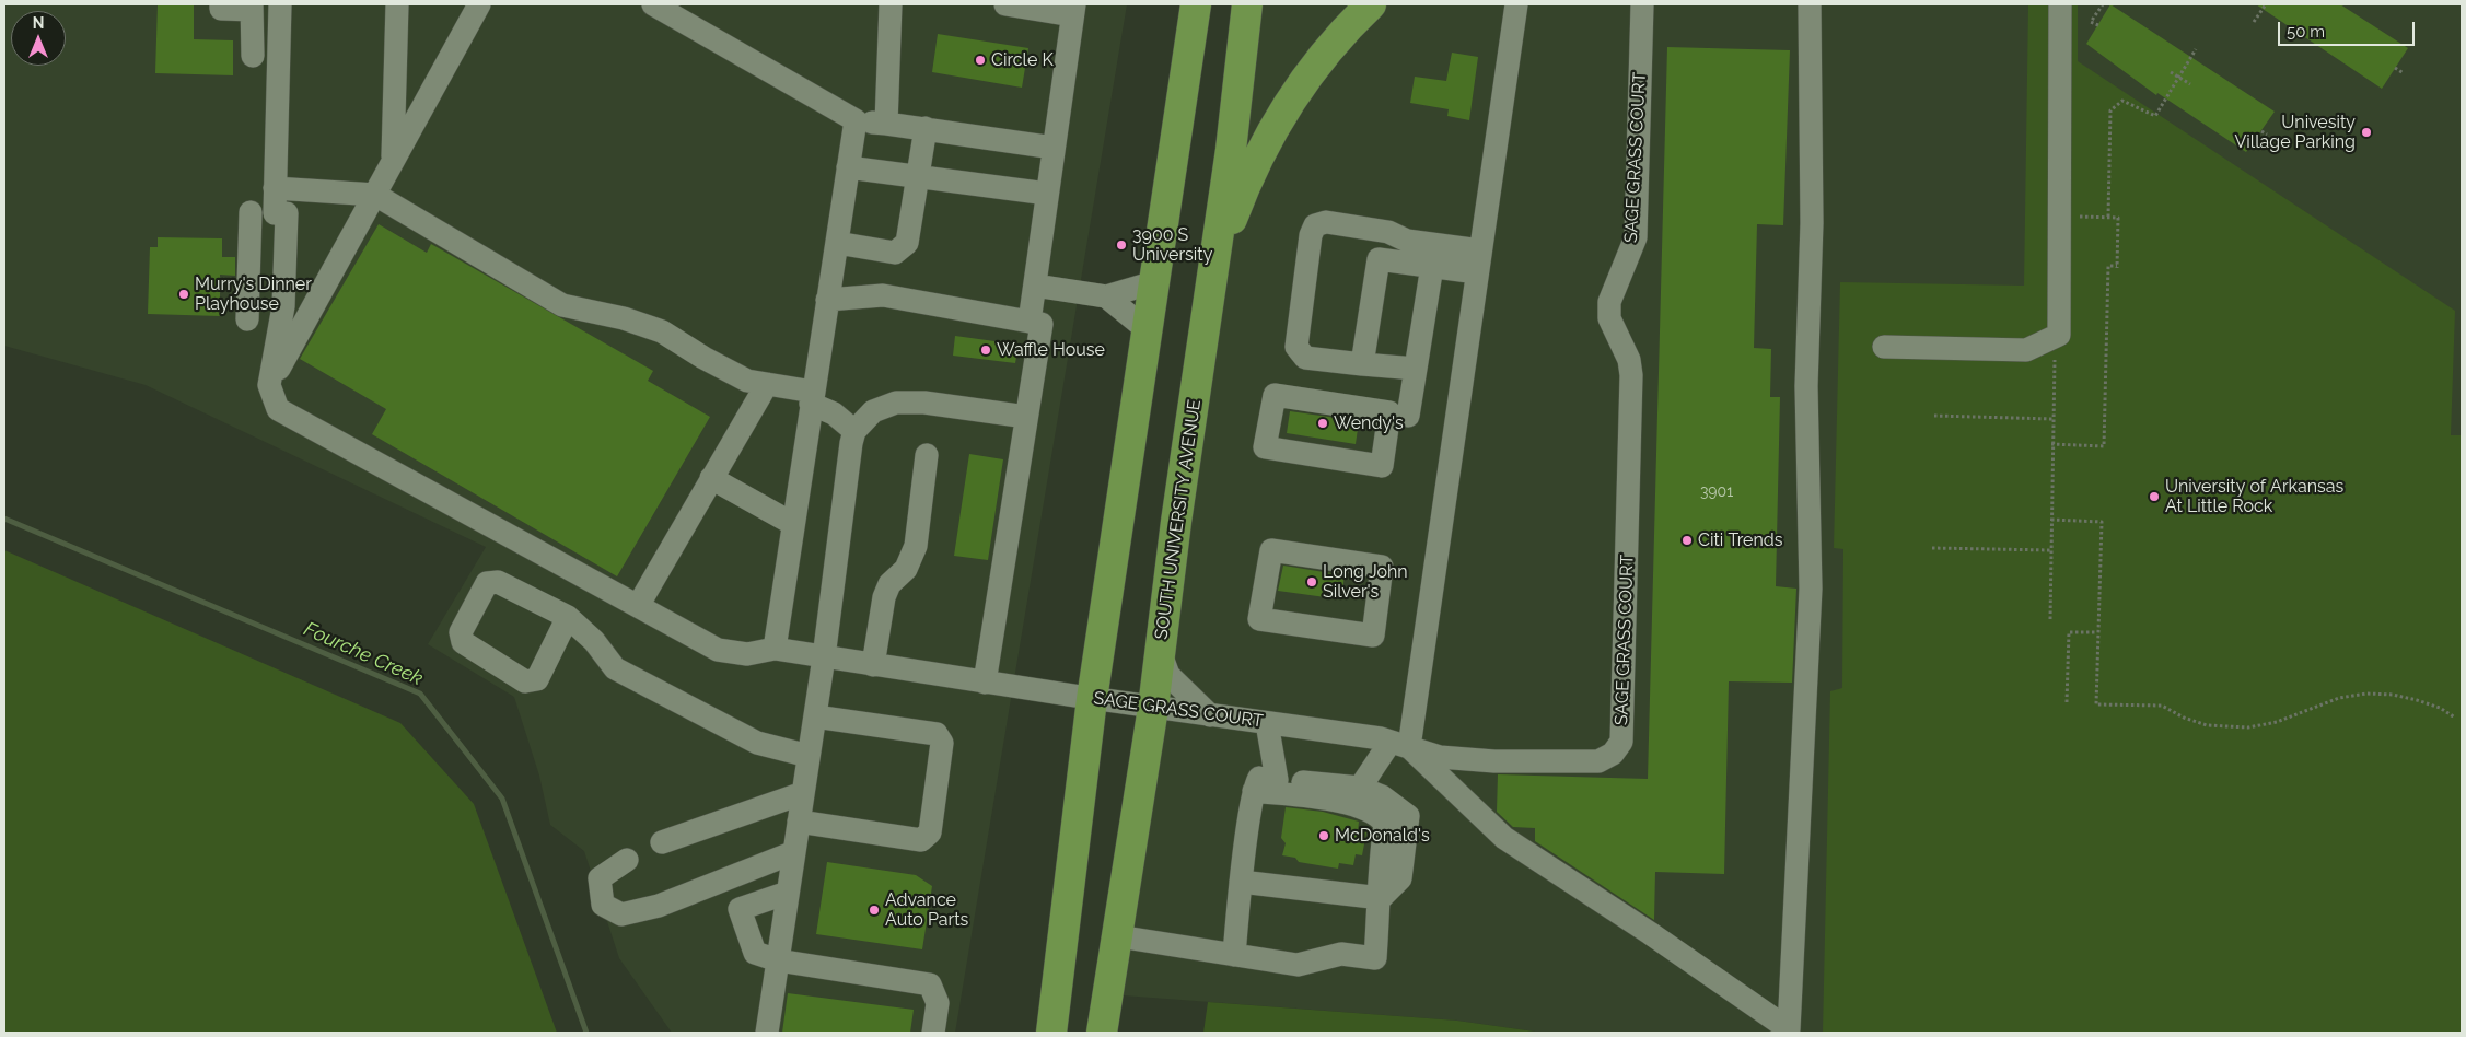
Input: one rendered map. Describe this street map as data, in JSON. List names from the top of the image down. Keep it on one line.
{"streets":{"main road":["SOUTH UNIVERSITY AVENUE"],"street":["SAGE GRASS COURT"]},"crossings":[["SAGE GRASS COURT","SOUTH UNIVERSITY AVENUE"]],"water":["Fourche Creek"],"places":["Circle K","Univesity Village Parking","3900 S University","Murry's Dinner Playhouse","Waffle House","Wendy's","University of Arkansas At Little Rock","Citi Trends","Long John Silver's","McDonald's","Advance Auto Parts"],"house_numbers":["3901"],"scale_bar":"50 m","north":"top"}
